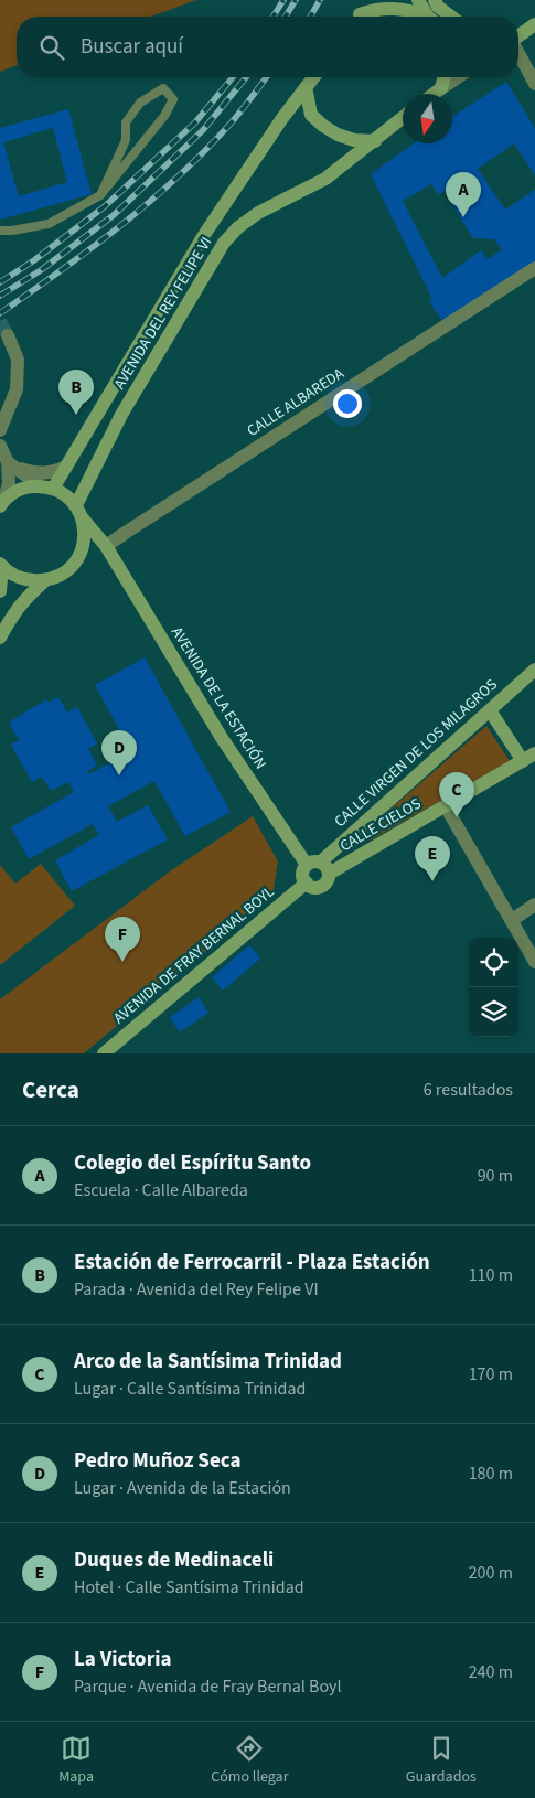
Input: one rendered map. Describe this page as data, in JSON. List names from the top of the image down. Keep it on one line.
{"streets":{"main road":["AVENIDA DEL REY FELIPE VI","AVENIDA DE LA ESTACIÓN","CALLE VIRGEN DE LOS MILAGROS","CALLE CIELOS","AVENIDA DE FRAY BERNAL BOYL"],"street":["CALLE ALBAREDA"]},"crossings":[["CALLE ALBAREDA","AVENIDA DE LA ESTACIÓN"],["AVENIDA DE LA ESTACIÓN","CALLE VIRGEN DE LOS MILAGROS"],["AVENIDA DE LA ESTACIÓN","CALLE CIELOS"],["AVENIDA DE LA ESTACIÓN","AVENIDA DE FRAY BERNAL BOYL"],["CALLE VIRGEN DE LOS MILAGROS","CALLE CIELOS"],["CALLE VIRGEN DE LOS MILAGROS","AVENIDA DE FRAY BERNAL BOYL"],["CALLE CIELOS","AVENIDA DE FRAY BERNAL BOYL"]],"north":"bottom","page":{"search":"Buscar aquí","pins":["A","B","D","C","E","F"],"heading":["Cerca","6 resultados"],"list":[{"mark":"A","name":"Colegio del Espíritu Santo","note":"Escuela · Calle Albareda","value":"90 m"},{"mark":"B","name":"Estación de Ferrocarril - Plaza Estación","note":"Parada · Avenida del Rey Felipe VI","value":"110 m"},{"mark":"C","name":"Arco de la Santísima Trinidad","note":"Lugar · Calle Santísima Trinidad","value":"170 m"},{"mark":"D","name":"Pedro Muñoz Seca","note":"Lugar · Avenida de la Estación","value":"180 m"},{"mark":"E","name":"Duques de Medinaceli","note":"Hotel · Calle Santísima Trinidad","value":"200 m"},{"mark":"F","name":"La Victoria","note":"Parque · Avenida de Fray Bernal Boyl","value":"240 m"}],"nav":["Mapa","Cómo llegar","Guardados"]}}
